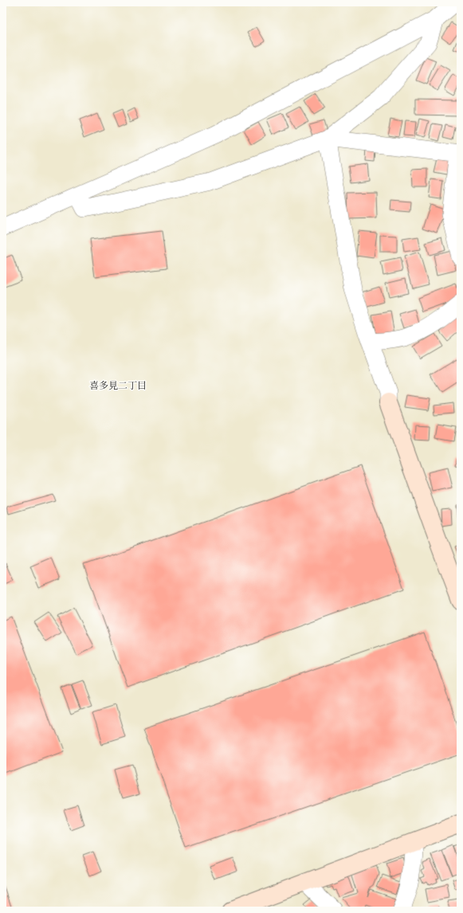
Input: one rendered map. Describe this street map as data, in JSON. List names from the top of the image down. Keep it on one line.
{"districts":["喜多見二丁目"]}
